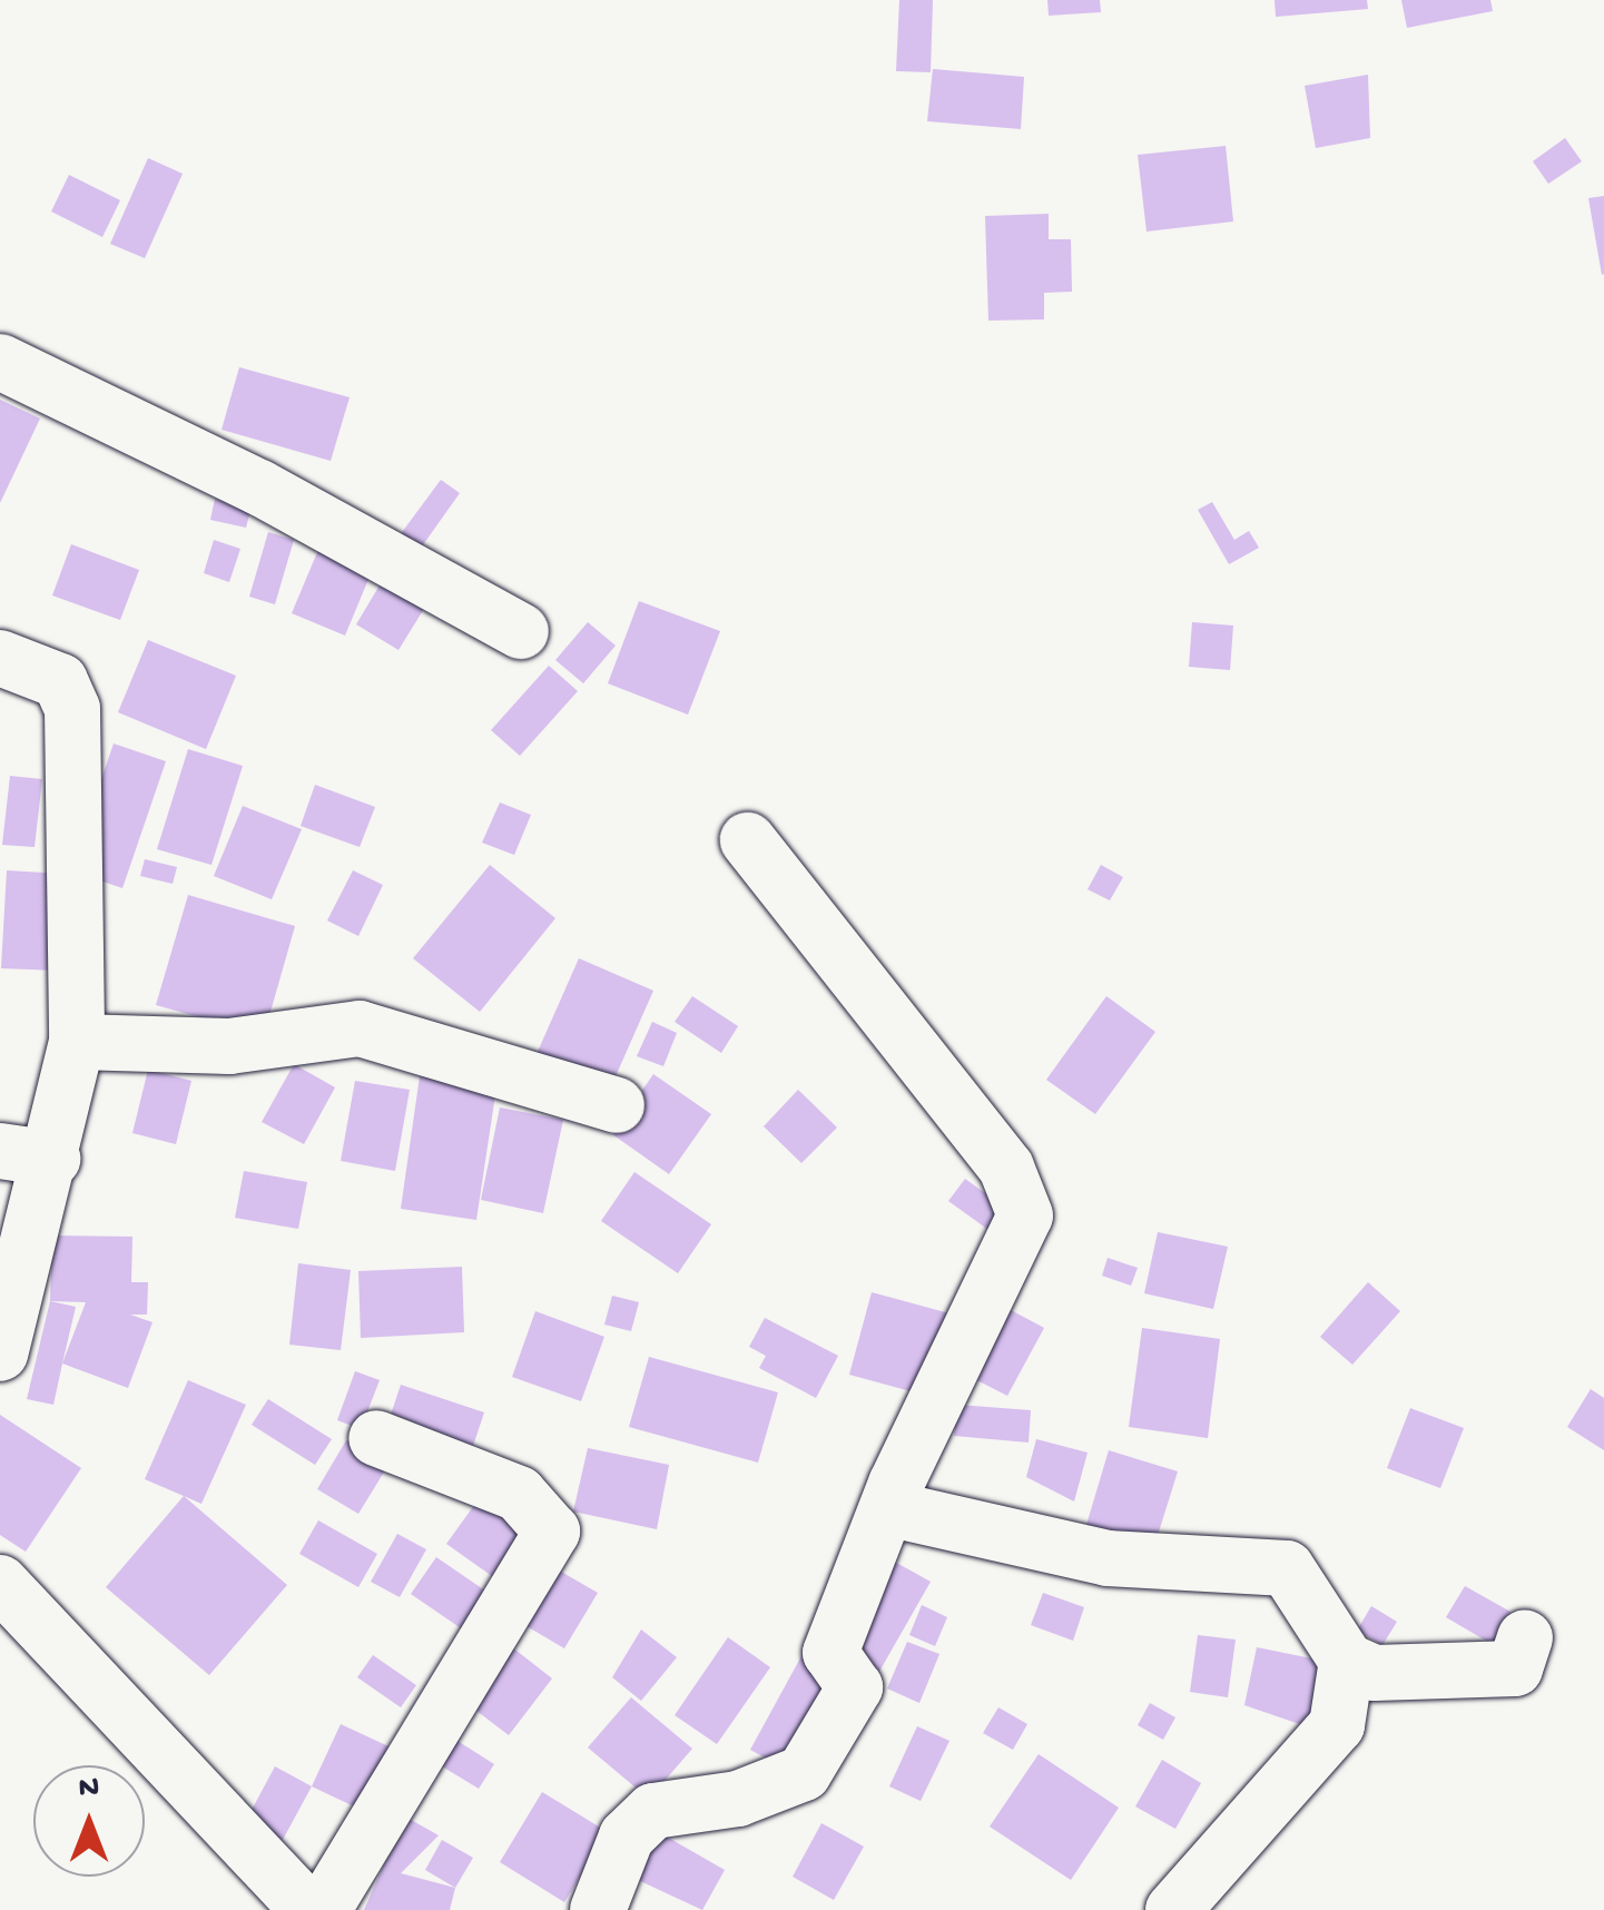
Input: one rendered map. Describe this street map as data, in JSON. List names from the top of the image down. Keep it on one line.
{"north":"top"}
